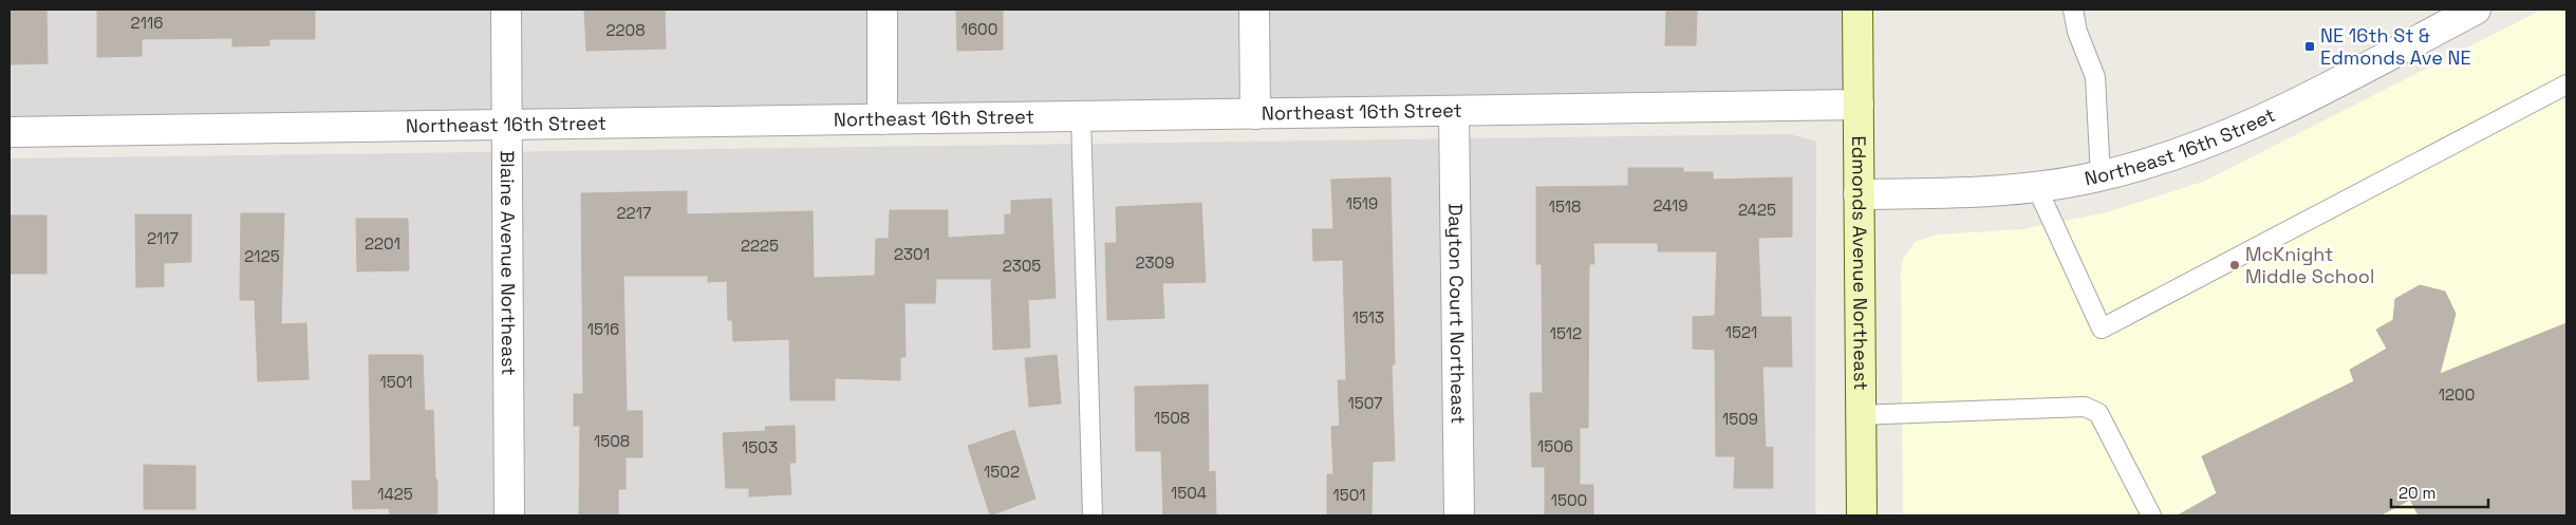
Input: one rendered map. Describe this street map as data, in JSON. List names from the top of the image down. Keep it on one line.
{"streets":{"street":["Northeast 16th Street","Blaine Avenue Northeast","Edmonds Avenue Northeast","Dayton Court Northeast"]},"crossings":[["Northeast 16th Street","Blaine Avenue Northeast"],["Northeast 16th Street","Edmonds Avenue Northeast"],["Northeast 16th Street","Dayton Court Northeast"]],"places":{"transit":["NE 16th St & Edmonds Ave NE"],"other":["McKnight Middle School"]},"house_numbers":["2116","1600","2208","1519","2419","1518","2425","2217","2117","2201","2225","2301","2125","2309","2305","1513","1516","1521","1512","1501","1200","1507","1508","1509","1508","1506","1503","1502","1504","1425","1501","1500"],"scale_bar":"20 m"}
